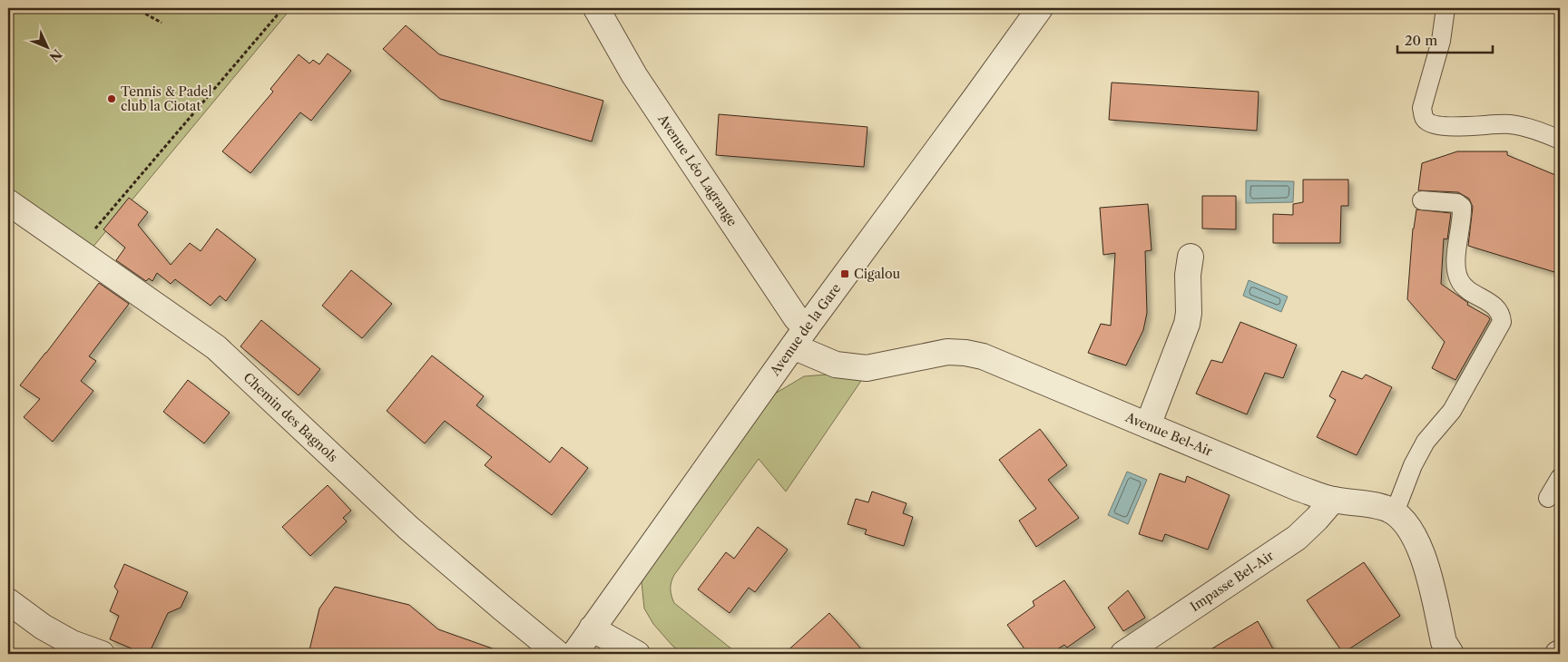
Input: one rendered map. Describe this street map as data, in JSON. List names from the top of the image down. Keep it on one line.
{"streets":{"street":["Avenue Léo Lagrange","Avenue de la Gare","Chemin des Bagnols","Avenue Bel-Air","Impasse Bel-Air"]},"crossings":[["Avenue Léo Lagrange","Avenue de la Gare"],["Avenue Léo Lagrange","Avenue Bel-Air"],["Avenue de la Gare","Avenue Bel-Air"],["Avenue Bel-Air","Impasse Bel-Air"]],"places":{"other":["Tennis & Padel club la Ciotat"],"transit":["Cigalou"]},"scale_bar":"20 m","north":"bottom right"}
